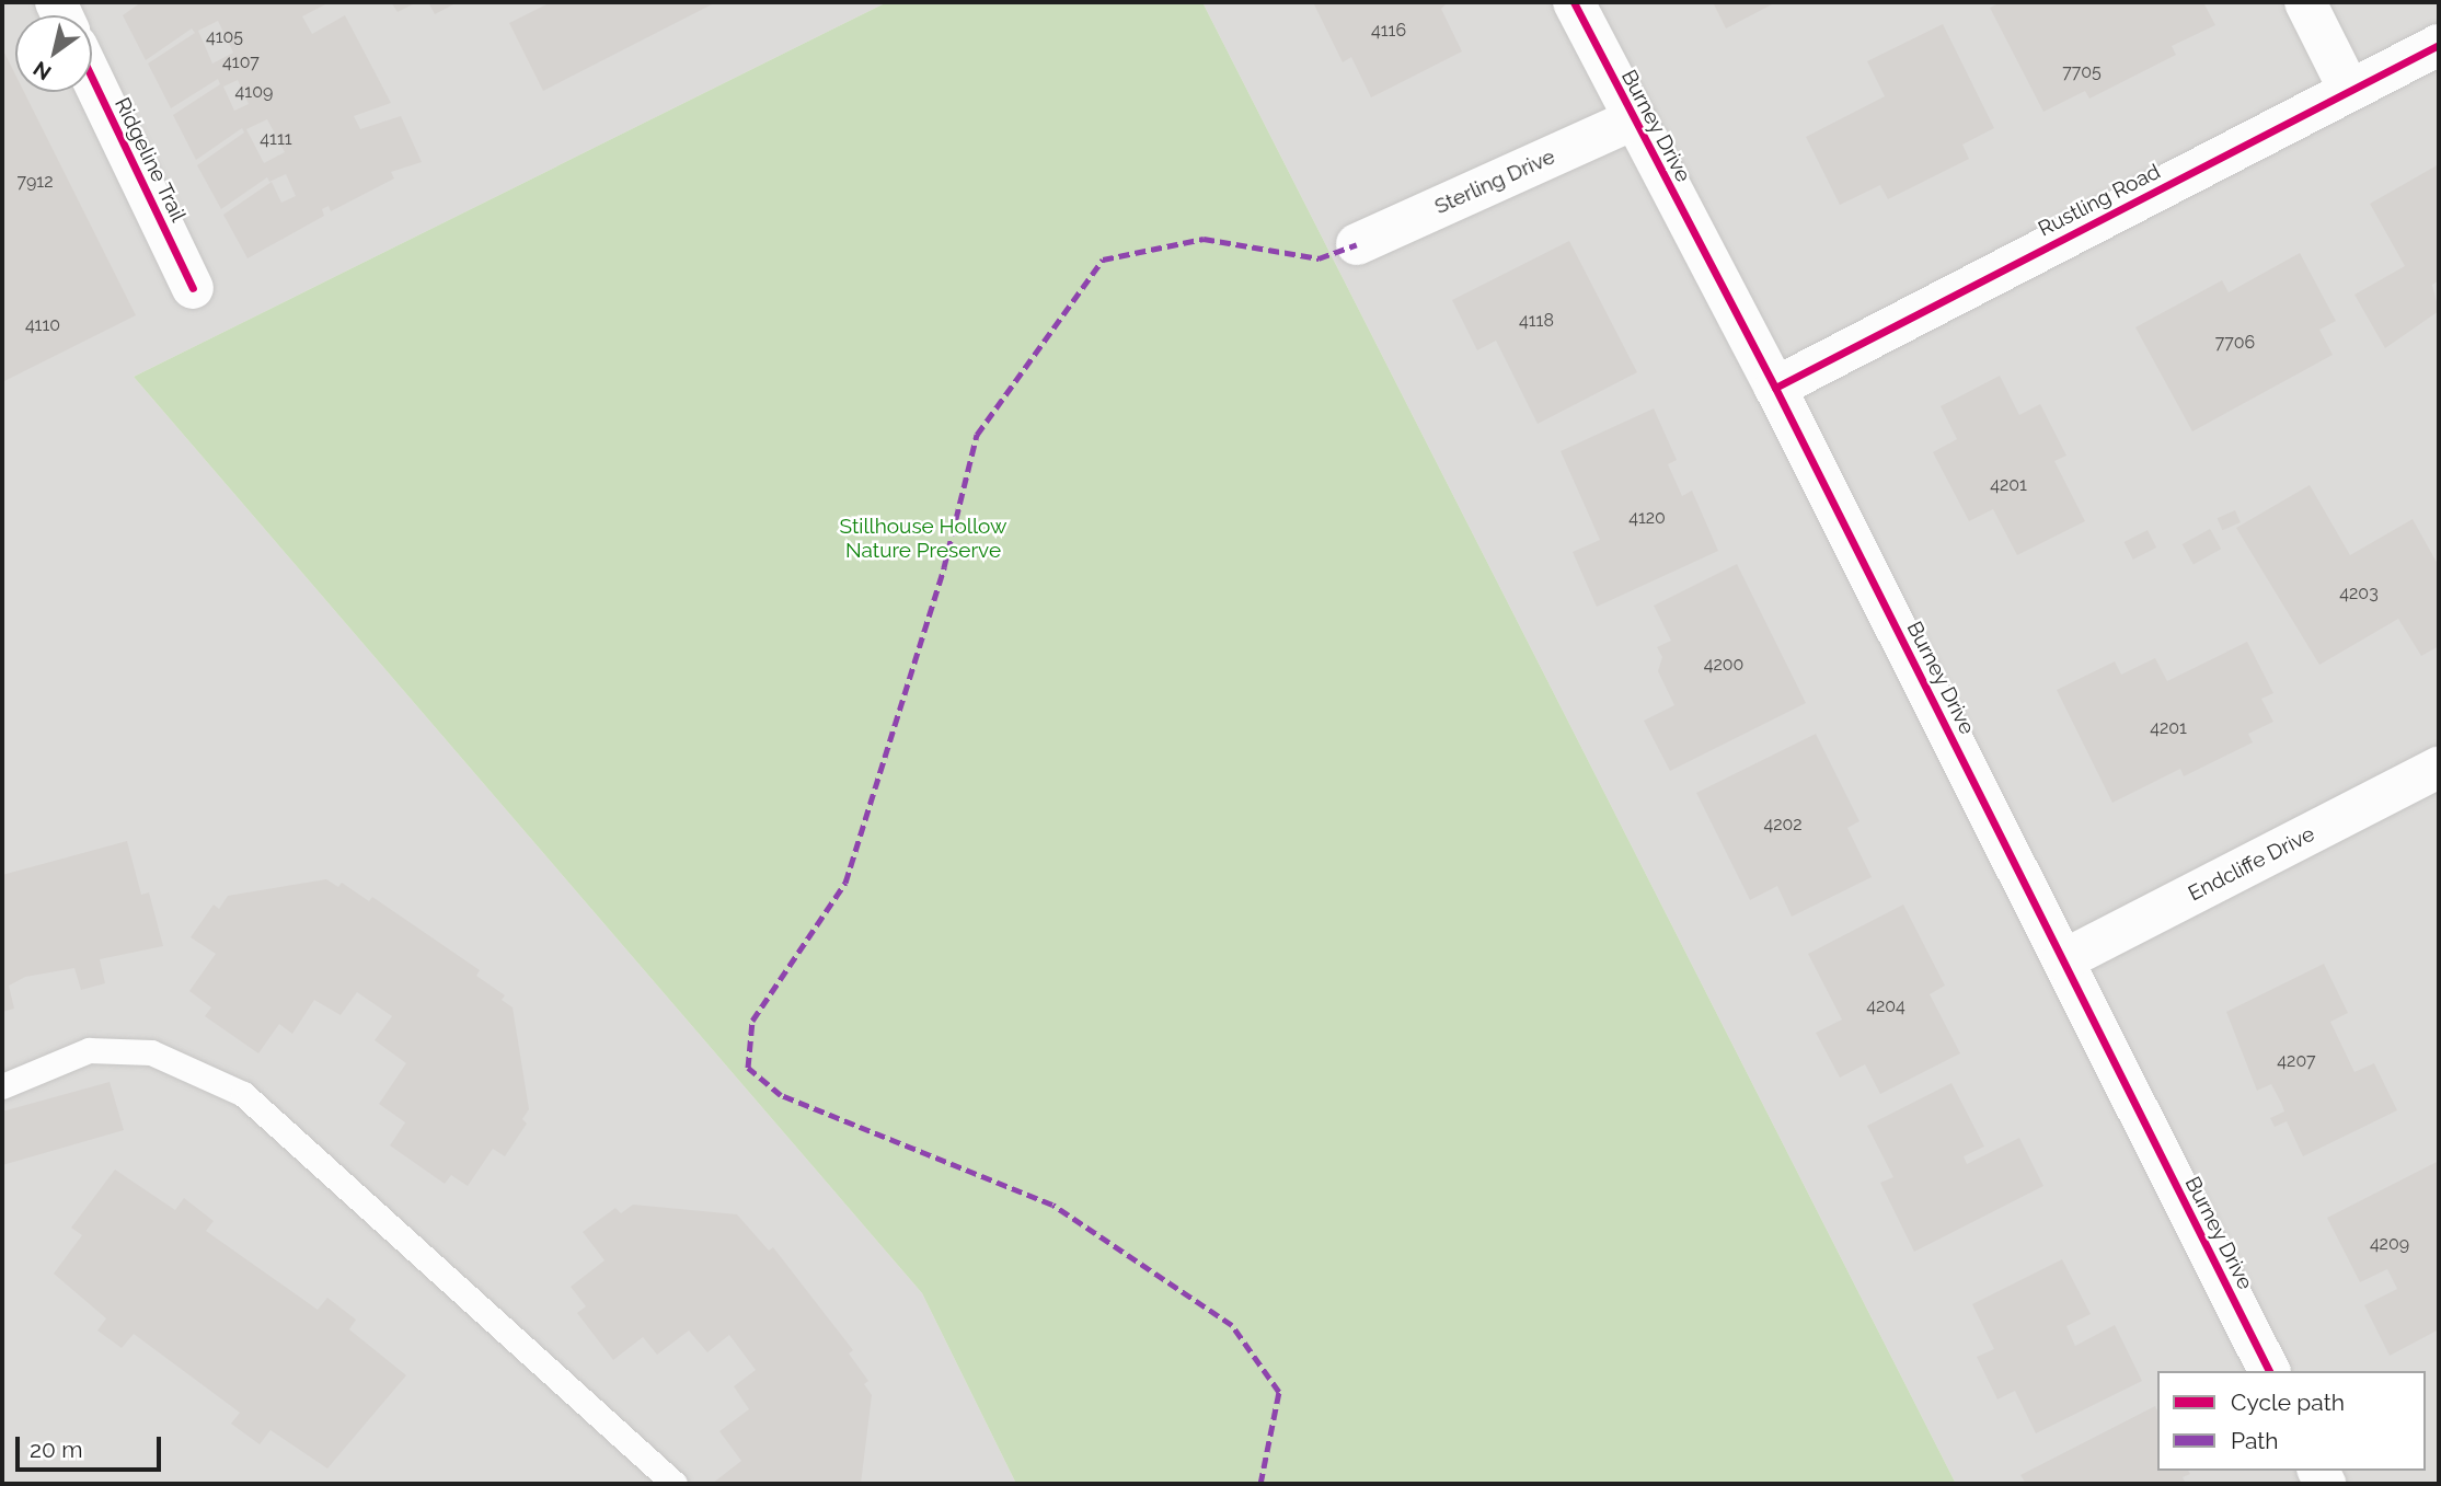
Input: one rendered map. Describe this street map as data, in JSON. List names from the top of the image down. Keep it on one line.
{"streets":{"street":["Burney Drive","Ridgeline Trail","Sterling Drive","Rustling Road","Endcliffe Drive"]},"crossings":[["Burney Drive","Sterling Drive"],["Burney Drive","Rustling Road"],["Burney Drive","Endcliffe Drive"]],"parks":["Stillhouse Hollow Nature Preserve"],"house_numbers":["4116","4105","4107","7705","4109","4111","7912","4118","4110","7706","4201","4120","4203","4200","4201","4202","4204","4207","4209"],"legend":["Cycle path","Path"],"scale_bar":"20 m","north":"bottom left"}
